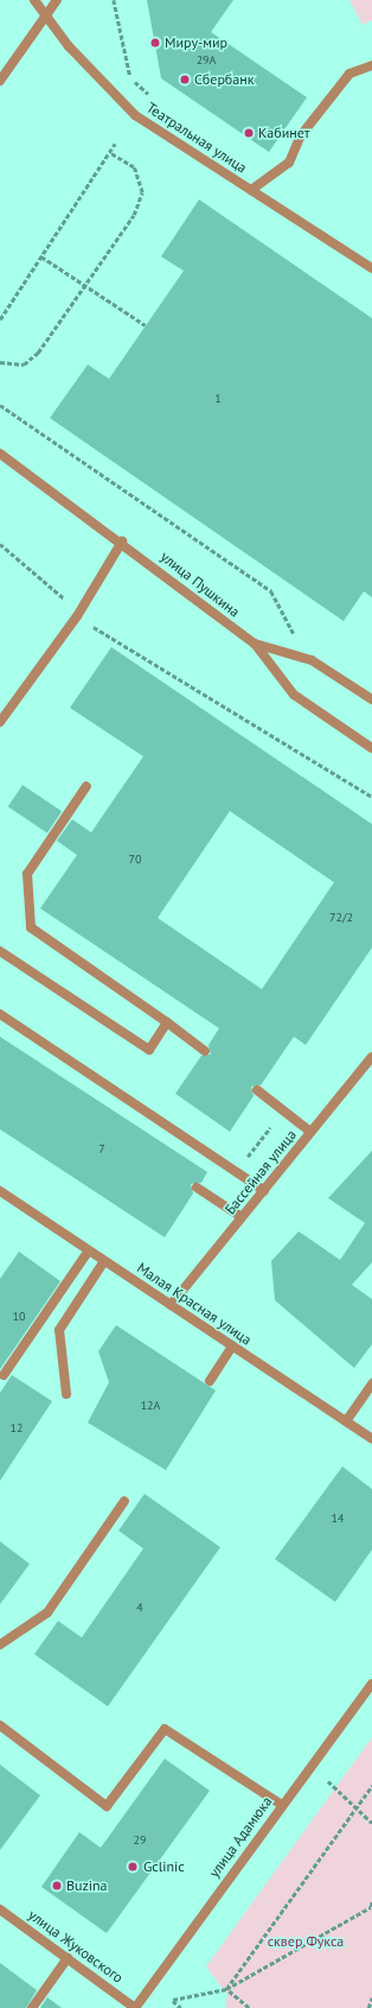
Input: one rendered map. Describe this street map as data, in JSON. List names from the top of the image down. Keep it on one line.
{"streets":{"street":["Театральная улица","улица Пушкина","Бассейная улица","Малая Красная улица","улица Адамюка","улица Жуковского"]},"crossings":[["Бассейная улица","Малая Красная улица"],["улица Адамюка","улица Жуковского"]],"parks":["cквер Фукса"],"places":["Миру-мир","Сбербанк","Кабинет","Gclinic","Buzina"],"house_numbers":["29А","1","70","72/2","7","10","12А","12","14","4","29"]}
